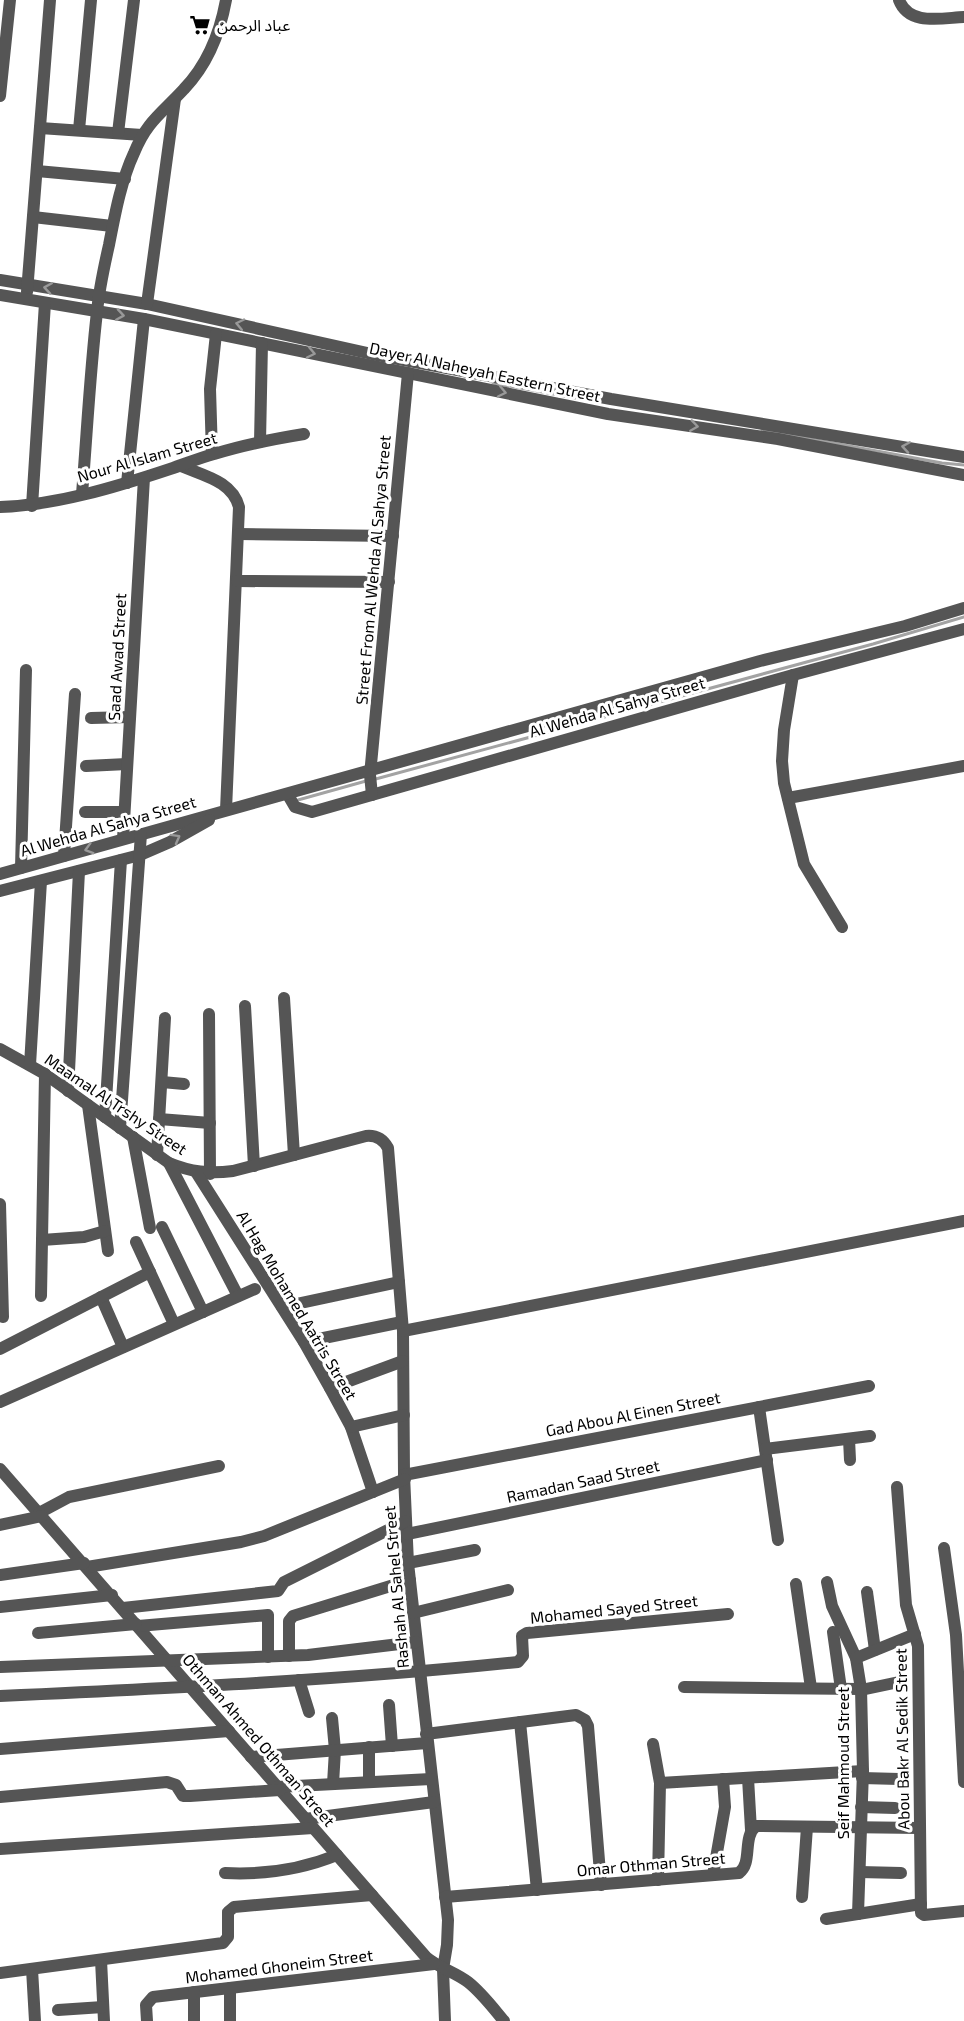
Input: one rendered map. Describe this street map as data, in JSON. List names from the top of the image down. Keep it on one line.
{"streets":{"street":["Dayer Al Naheyah Eastern Street","Nour Al Islam Street","Street From Al Wehda Al Sahya Street","Saad Awad Street","Al Wehda Al Sahya Street","Maamal Al Trshy Street","Al Hag Mohamed Aatris Street","Gad Abou Al Einen Street","Ramadan Saad Street","Rashah Al Sahel Street","Mohamed Sayed Street","Abou Bakr Al Sedik Street","Othman Ahmed Othman Street","Seif Mahmoud Street","Omar Othman Street","Mohamed Ghoneim Street"]},"crossings":[["Dayer Al Naheyah Eastern Street","Street From Al Wehda Al Sahya Street"],["Nour Al Islam Street","Saad Awad Street"],["Street From Al Wehda Al Sahya Street","Al Wehda Al Sahya Street"],["Saad Awad Street","Al Wehda Al Sahya Street"],["Maamal Al Trshy Street","Al Hag Mohamed Aatris Street"],["Maamal Al Trshy Street","Rashah Al Sahel Street"],["Al Hag Mohamed Aatris Street","Gad Abou Al Einen Street"],["Gad Abou Al Einen Street","Rashah Al Sahel Street"],["Gad Abou Al Einen Street","Othman Ahmed Othman Street"],["Ramadan Saad Street","Rashah Al Sahel Street"],["Rashah Al Sahel Street","Mohamed Sayed Street"],["Rashah Al Sahel Street","Othman Ahmed Othman Street"],["Rashah Al Sahel Street","Omar Othman Street"],["Rashah Al Sahel Street","Mohamed Ghoneim Street"],["Othman Ahmed Othman Street","Mohamed Ghoneim Street"]],"places":{"supermarket":["عباد الرحمن"]}}
